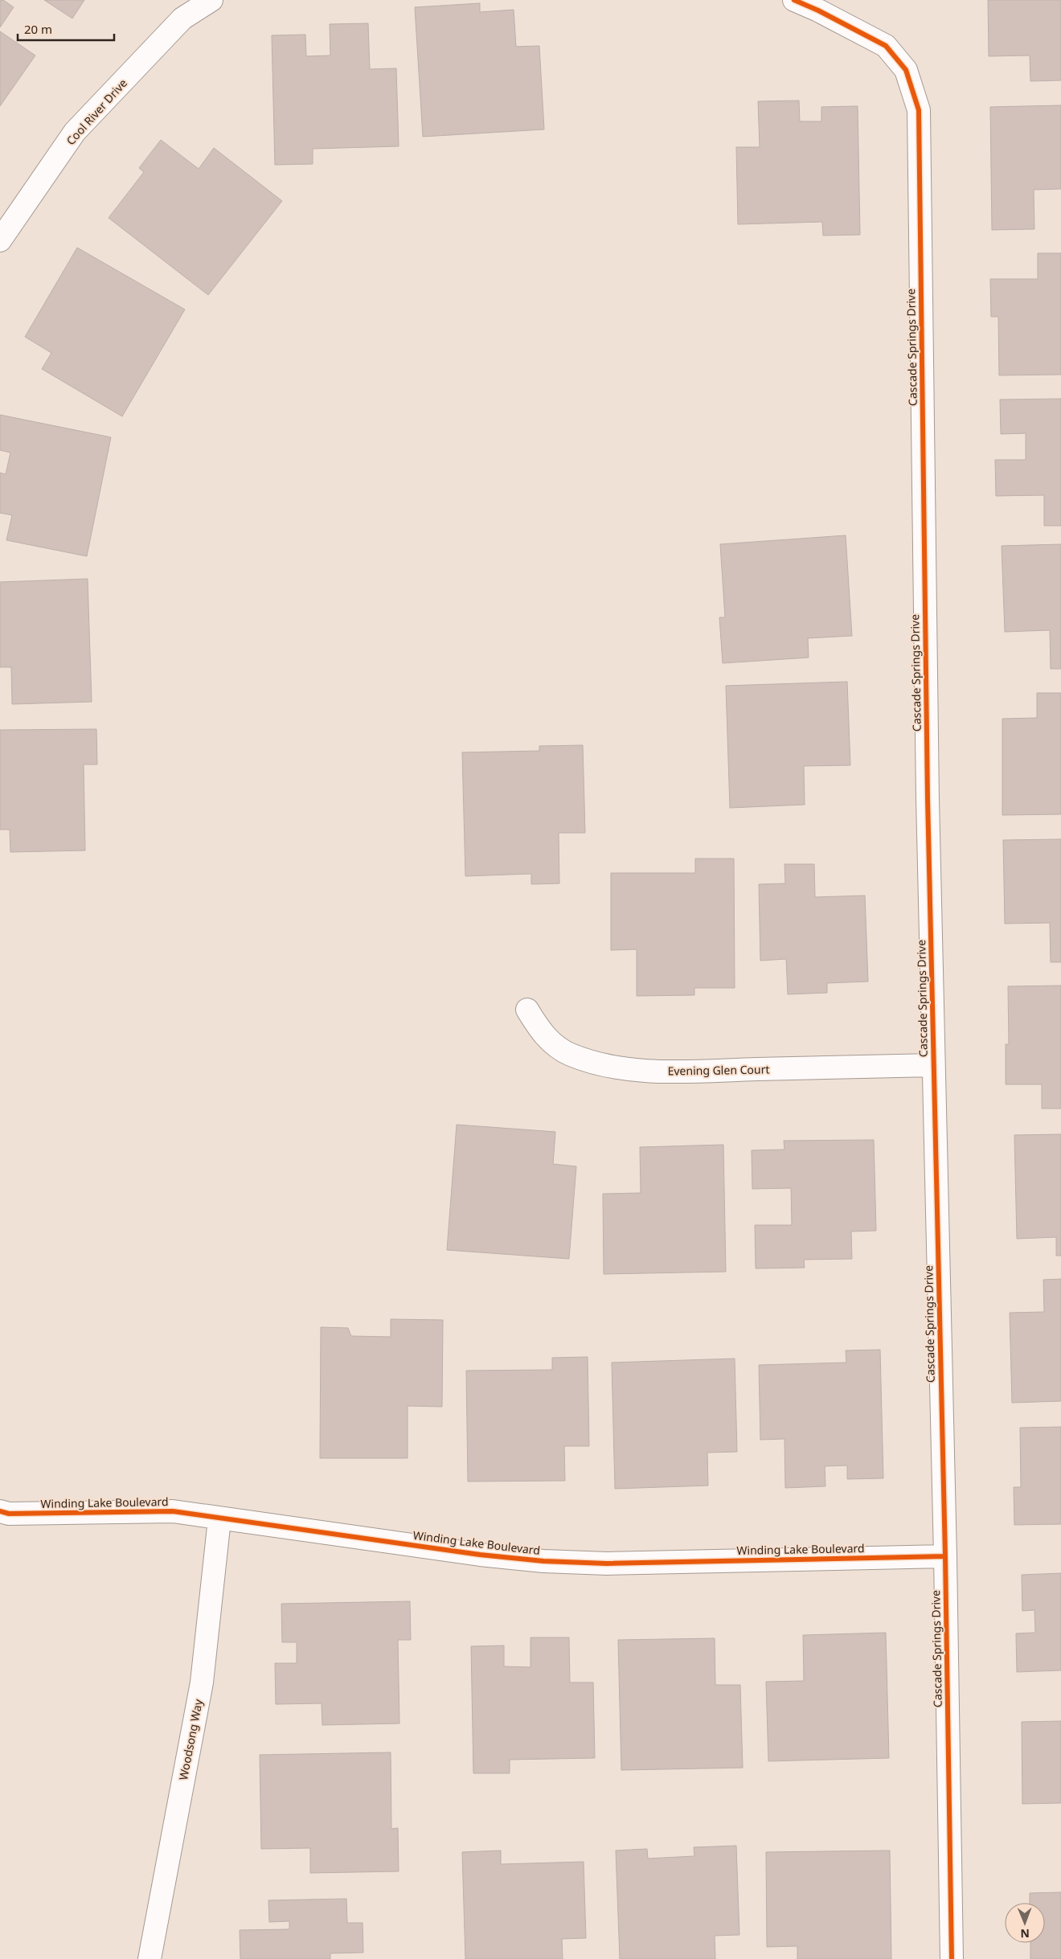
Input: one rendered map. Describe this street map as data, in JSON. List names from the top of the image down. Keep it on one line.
{"streets":{"street":["Cool River Drive","Cascade Springs Drive","Evening Glen Court","Winding Lake Boulevard","Woodsong Way"]},"crossings":[["Cascade Springs Drive","Evening Glen Court"],["Cascade Springs Drive","Winding Lake Boulevard"],["Winding Lake Boulevard","Woodsong Way"]],"scale_bar":"20 m","north":"bottom"}
